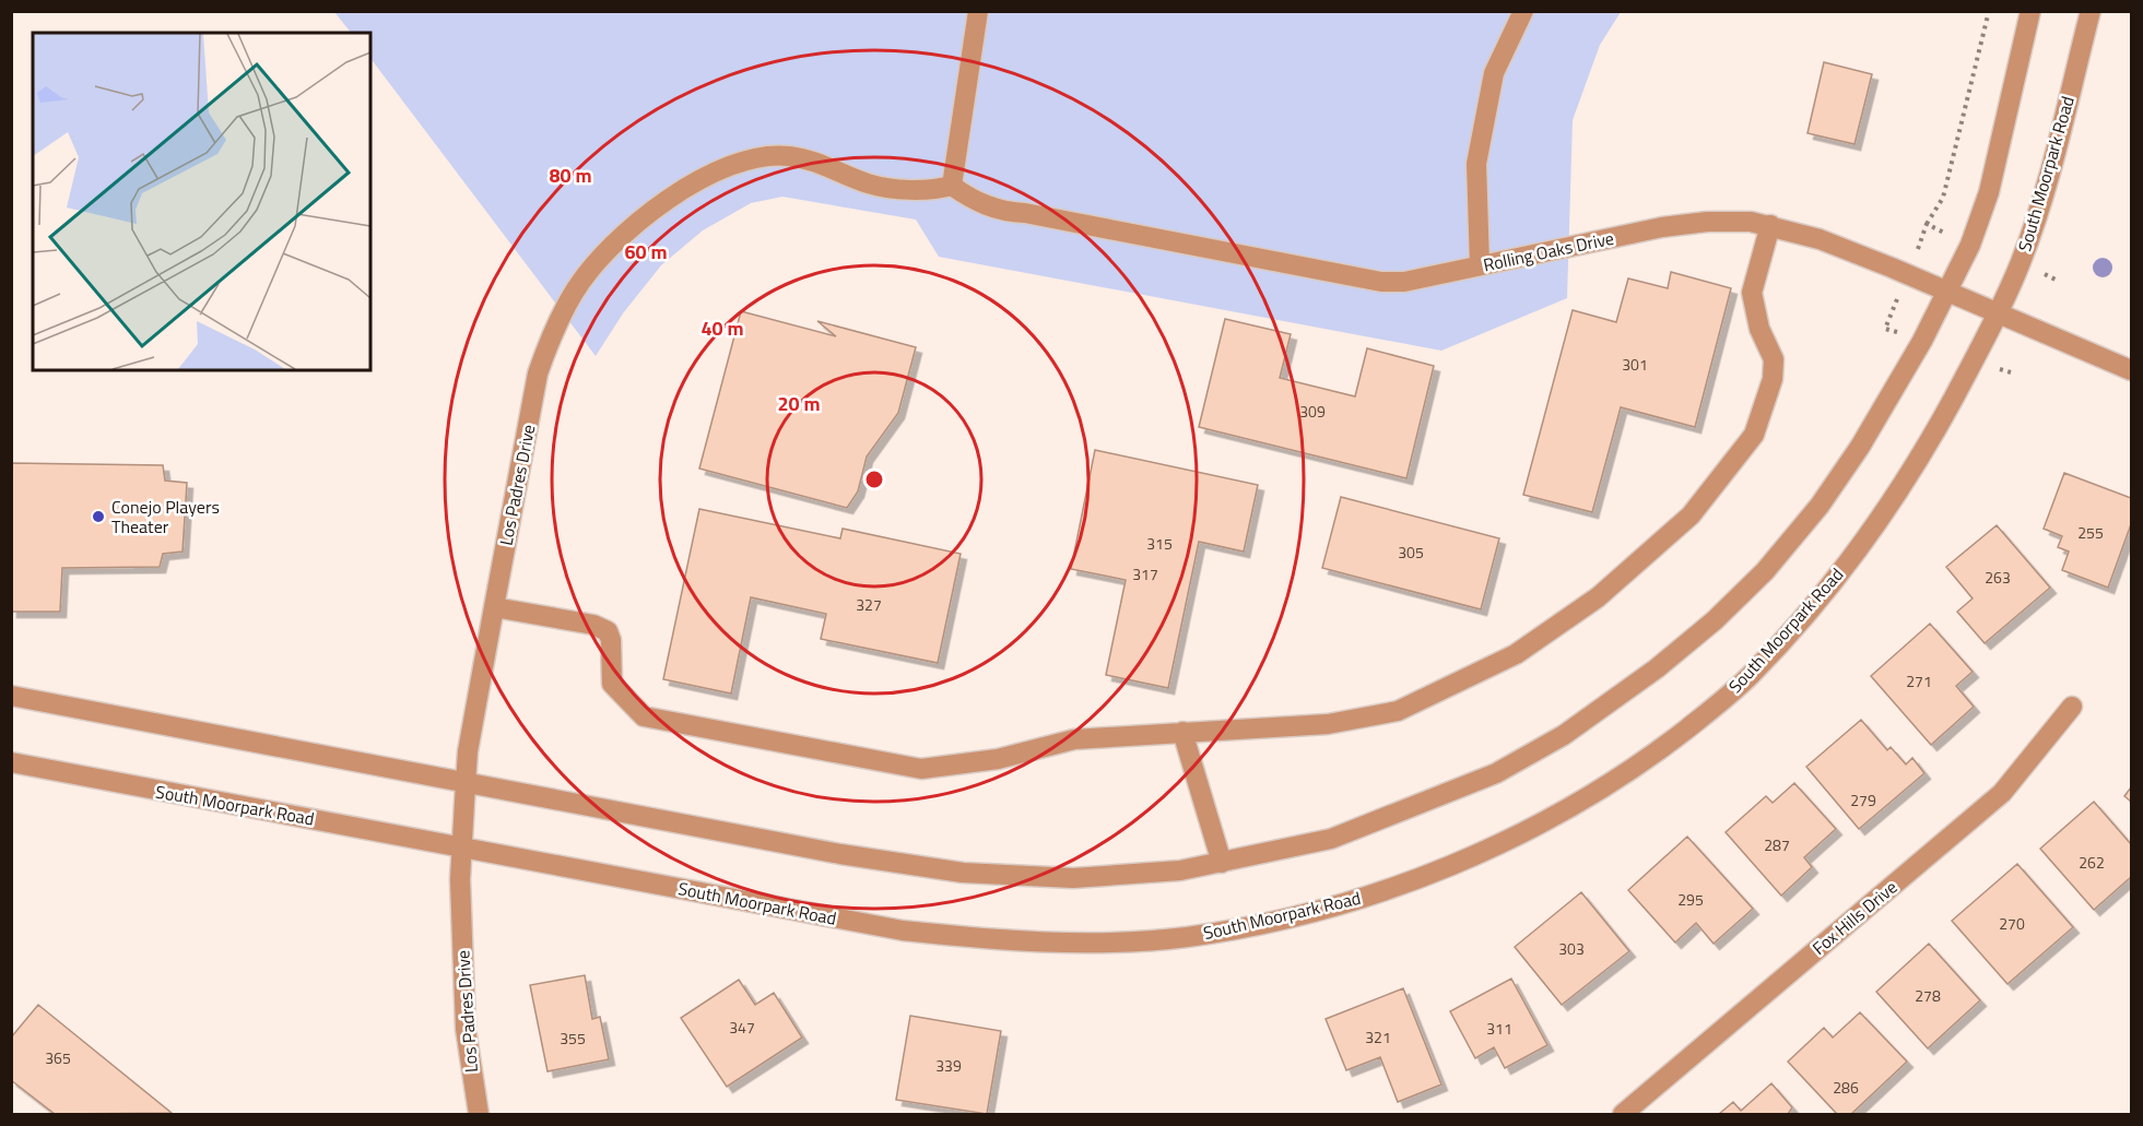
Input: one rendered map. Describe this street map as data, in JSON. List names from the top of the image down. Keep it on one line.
{"streets":{"street":["South Moorpark Road","Rolling Oaks Drive","Los Padres Drive","Fox Hills Drive"]},"crossings":[["South Moorpark Road","Rolling Oaks Drive"],["South Moorpark Road","Los Padres Drive"],["Rolling Oaks Drive","Los Padres Drive"]],"places":["Conejo Players Theater"],"house_numbers":["301","309","255","315","305","317","263","327","271","279","287","262","295","270","303","278","347","311","321","355","365","339","286"],"rings":["80 m","60 m","40 m","20 m"]}
